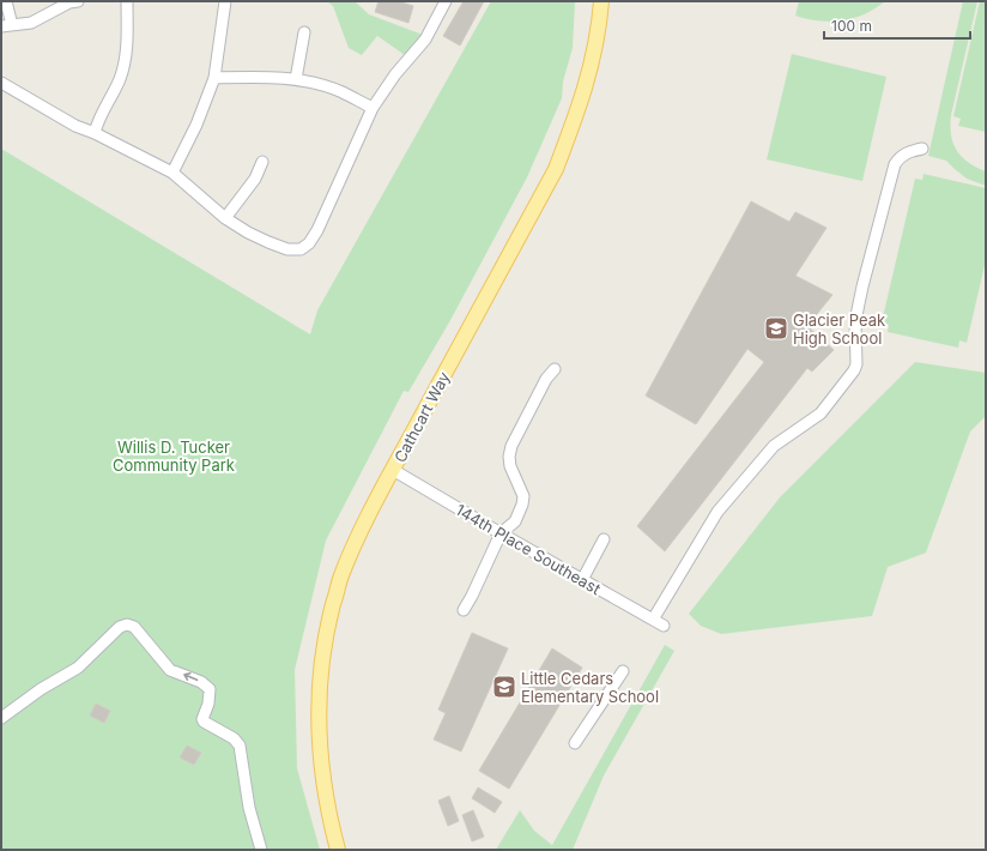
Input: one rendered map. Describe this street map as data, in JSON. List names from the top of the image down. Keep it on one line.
{"streets":{"main road":["Cathcart Way"],"street":["144th Place Southeast"]},"crossings":[["Cathcart Way","144th Place Southeast"]],"parks":["Willis D. Tucker Community Park"],"places":{"school or university":["Glacier Peak High School","Little Cedars Elementary School"]},"scale_bar":"100 m"}
